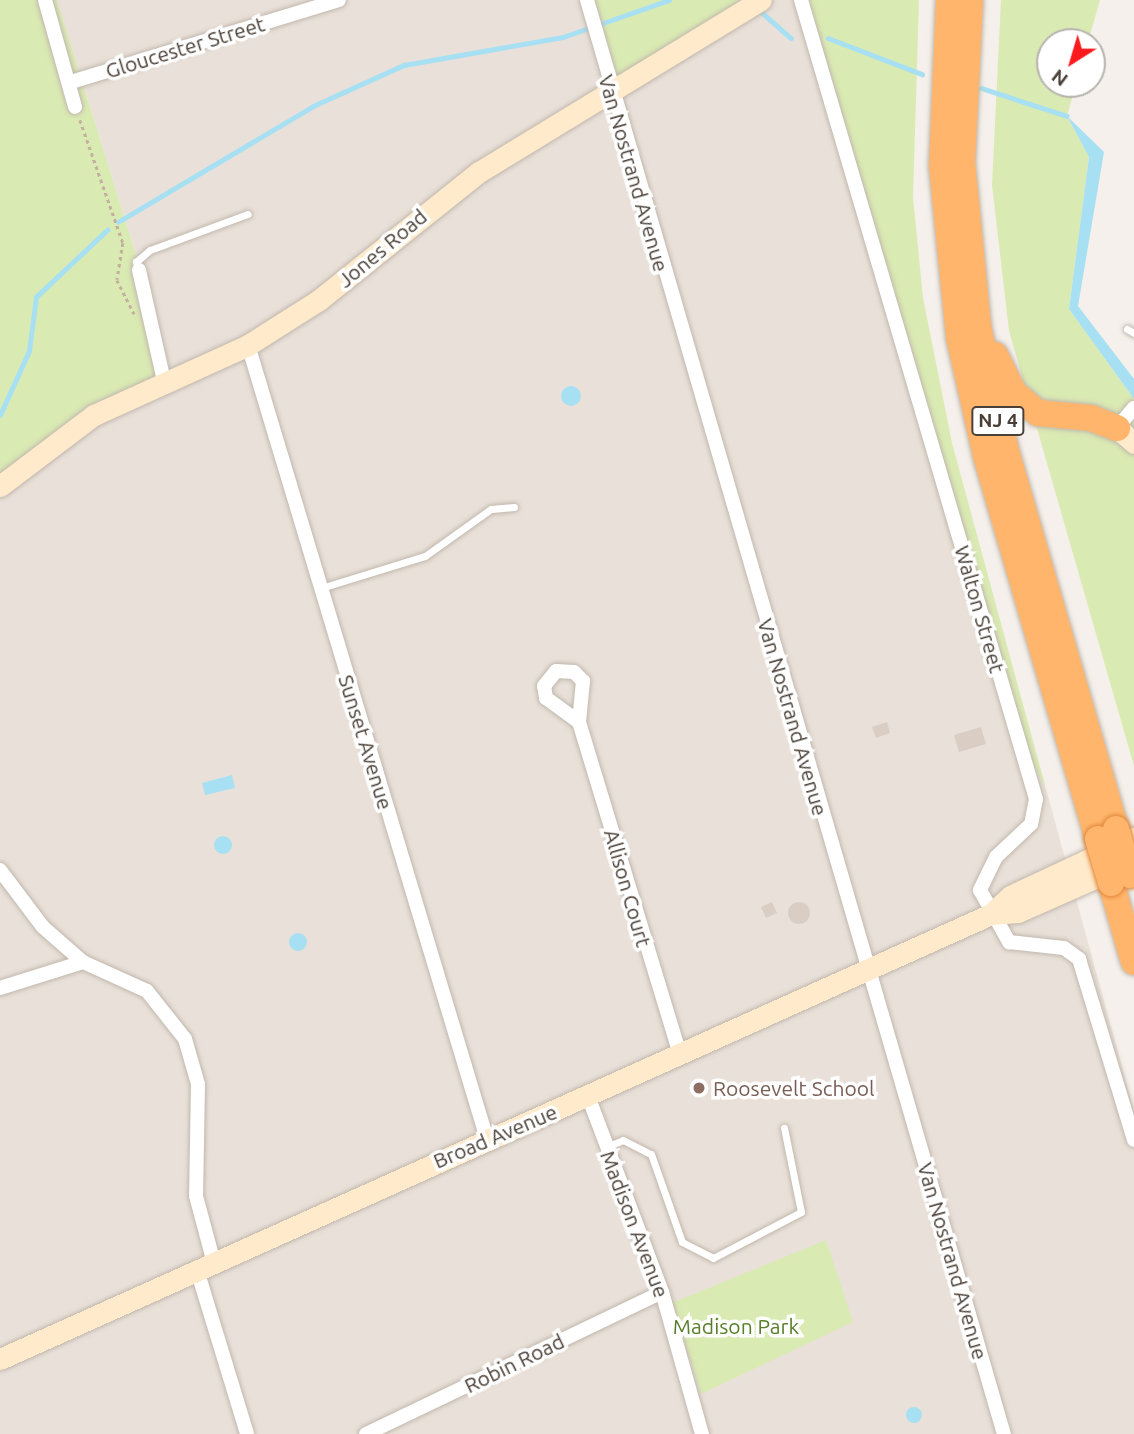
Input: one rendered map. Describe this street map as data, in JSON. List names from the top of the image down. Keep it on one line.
{"streets":{"highway":["NJ 4"],"street":["Gloucester Street","Van Nostrand Avenue","Jones Road","Walton Street","Sunset Avenue","Allison Court","Broad Avenue","Madison Avenue","Robin Road"]},"crossings":[["Van Nostrand Avenue","Jones Road"],["Van Nostrand Avenue","Broad Avenue"],["Jones Road","Sunset Avenue"],["NJ 4","Broad Avenue"],["Walton Street","Broad Avenue"],["Sunset Avenue","Broad Avenue"],["Allison Court","Broad Avenue"],["Broad Avenue","Madison Avenue"],["Madison Avenue","Robin Road"]],"parks":["Madison Park"],"places":["Roosevelt School"],"north":"bottom left"}
